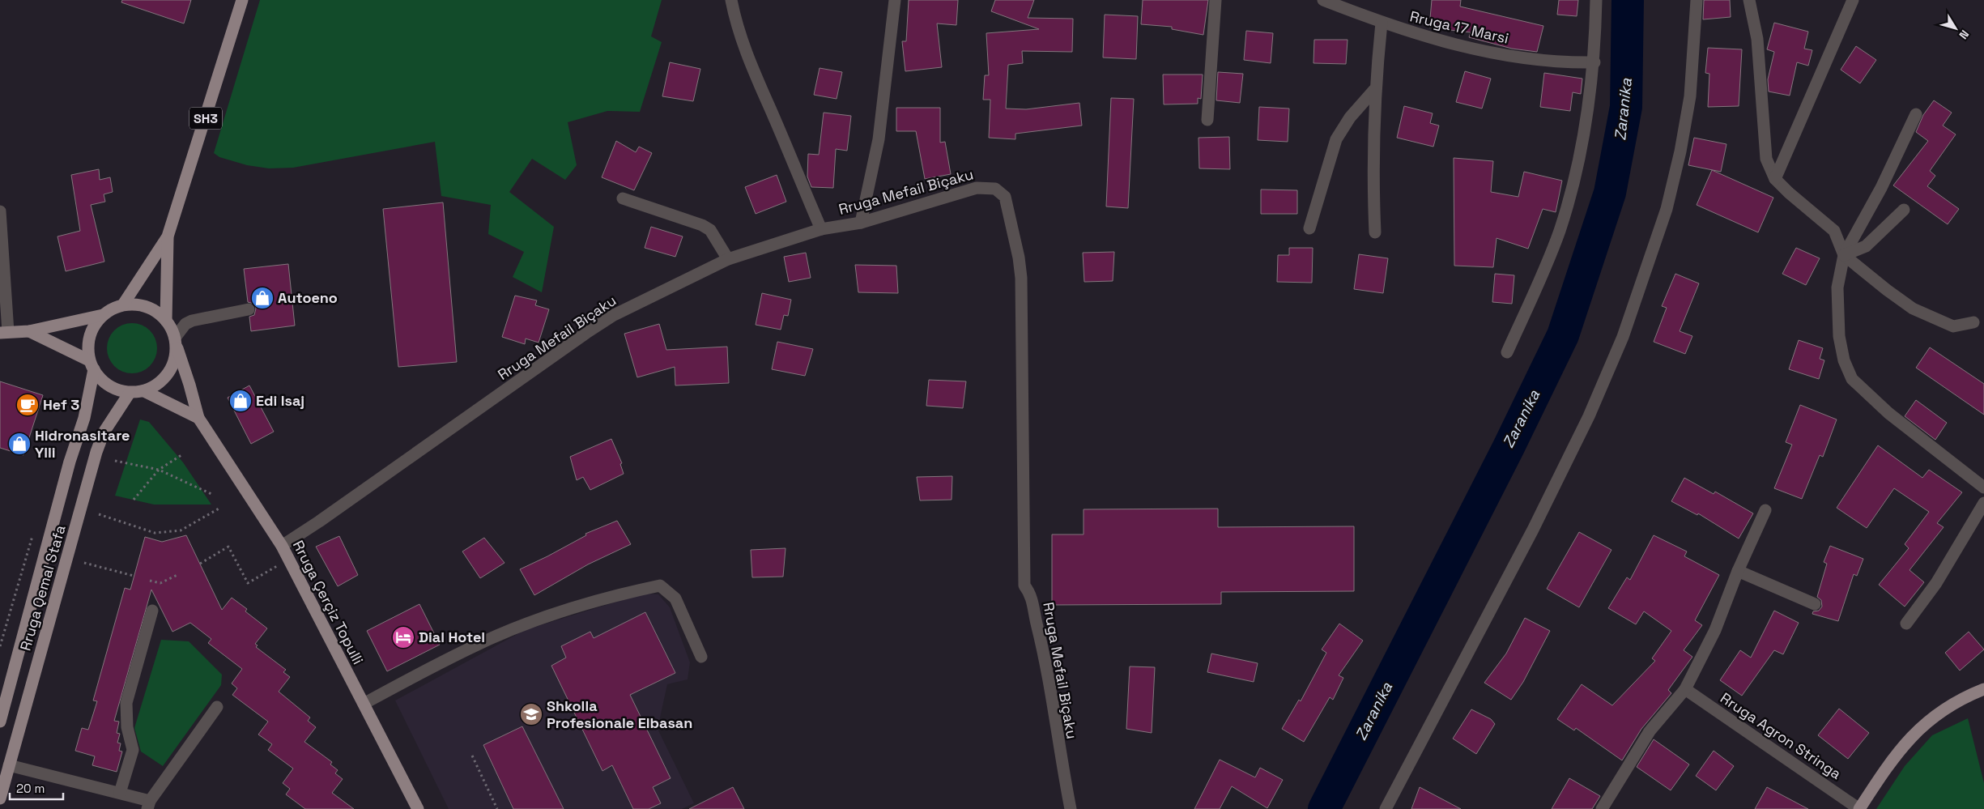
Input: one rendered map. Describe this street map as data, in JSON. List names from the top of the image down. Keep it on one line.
{"streets":{"main road":["SH3","Rruga Qemal Stafa","Rruga Çerçiz Topulli"],"street":["Rruga 17 Marsi","Rruga Mefail Biçaku","Rruga Agron Stringa"]},"crossings":[["SH3","Rruga Qemal Stafa"],["Rruga Mefail Biçaku","Rruga Çerçiz Topulli"]],"water":["Zaranika"],"places":{"shop":["Autoeno","Edi Isaj","Hidronasitare Ylli"],"cafe":["Hef 3"],"hotel":["Dial Hotel"],"school or university":["Shkolla Profesionale Elbasan"]},"scale_bar":"20 m","north":"bottom right"}
